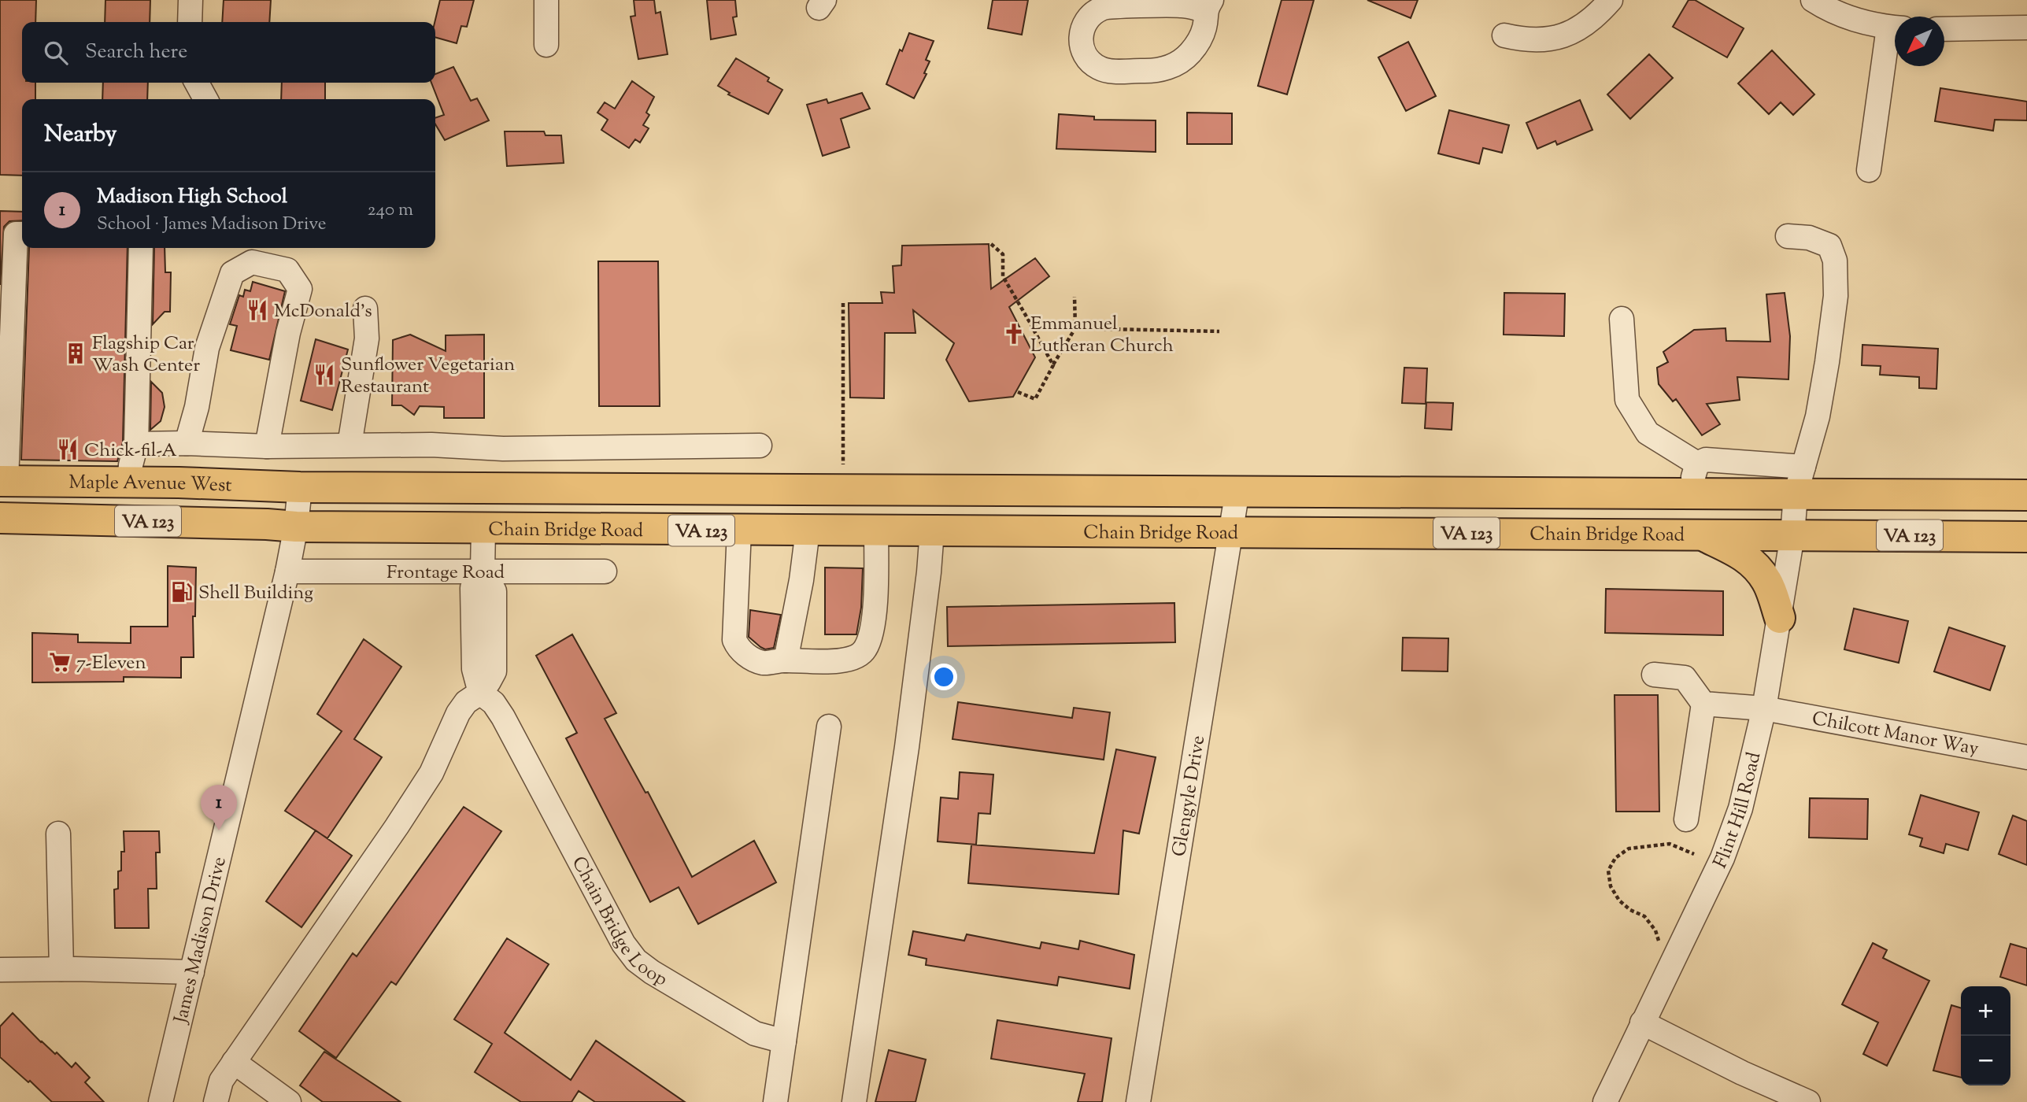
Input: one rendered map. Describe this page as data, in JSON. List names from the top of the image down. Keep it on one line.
{"streets":{"main road":["Maple Avenue West","VA 123","Chain Bridge Road"],"street":["Frontage Road","Chilcott Manor Way","Glengyle Drive","Flint Hill Road","Chain Bridge Loop","James Madison Drive"]},"crossings":[["Maple Avenue West","VA 123"],["Maple Avenue West","Chain Bridge Road"],["Maple Avenue West","James Madison Drive"],["VA 123","Glengyle Drive"],["VA 123","Flint Hill Road"],["VA 123","James Madison Drive"],["Chain Bridge Road","Glengyle Drive"],["Chain Bridge Road","Flint Hill Road"],["Chain Bridge Road","James Madison Drive"],["Frontage Road","James Madison Drive"],["Chilcott Manor Way","Flint Hill Road"]],"places":{"restaurant":["McDonald's","Sunflower Vegetarian Restaurant","Chick-fil-A"],"church":["Emmanuel Lutheran Church"],"building":["Flagship Car Wash Center"],"fuel station":["Shell Building"],"supermarket":["7-Eleven"]},"north":"bottom left","page":{"search":"Search here","heading":"Nearby","list":[{"mark":"1","name":"Madison High School","note":"School · James Madison Drive","value":"240 m"}],"pins":"1","map_buttons":["+","−"]}}
